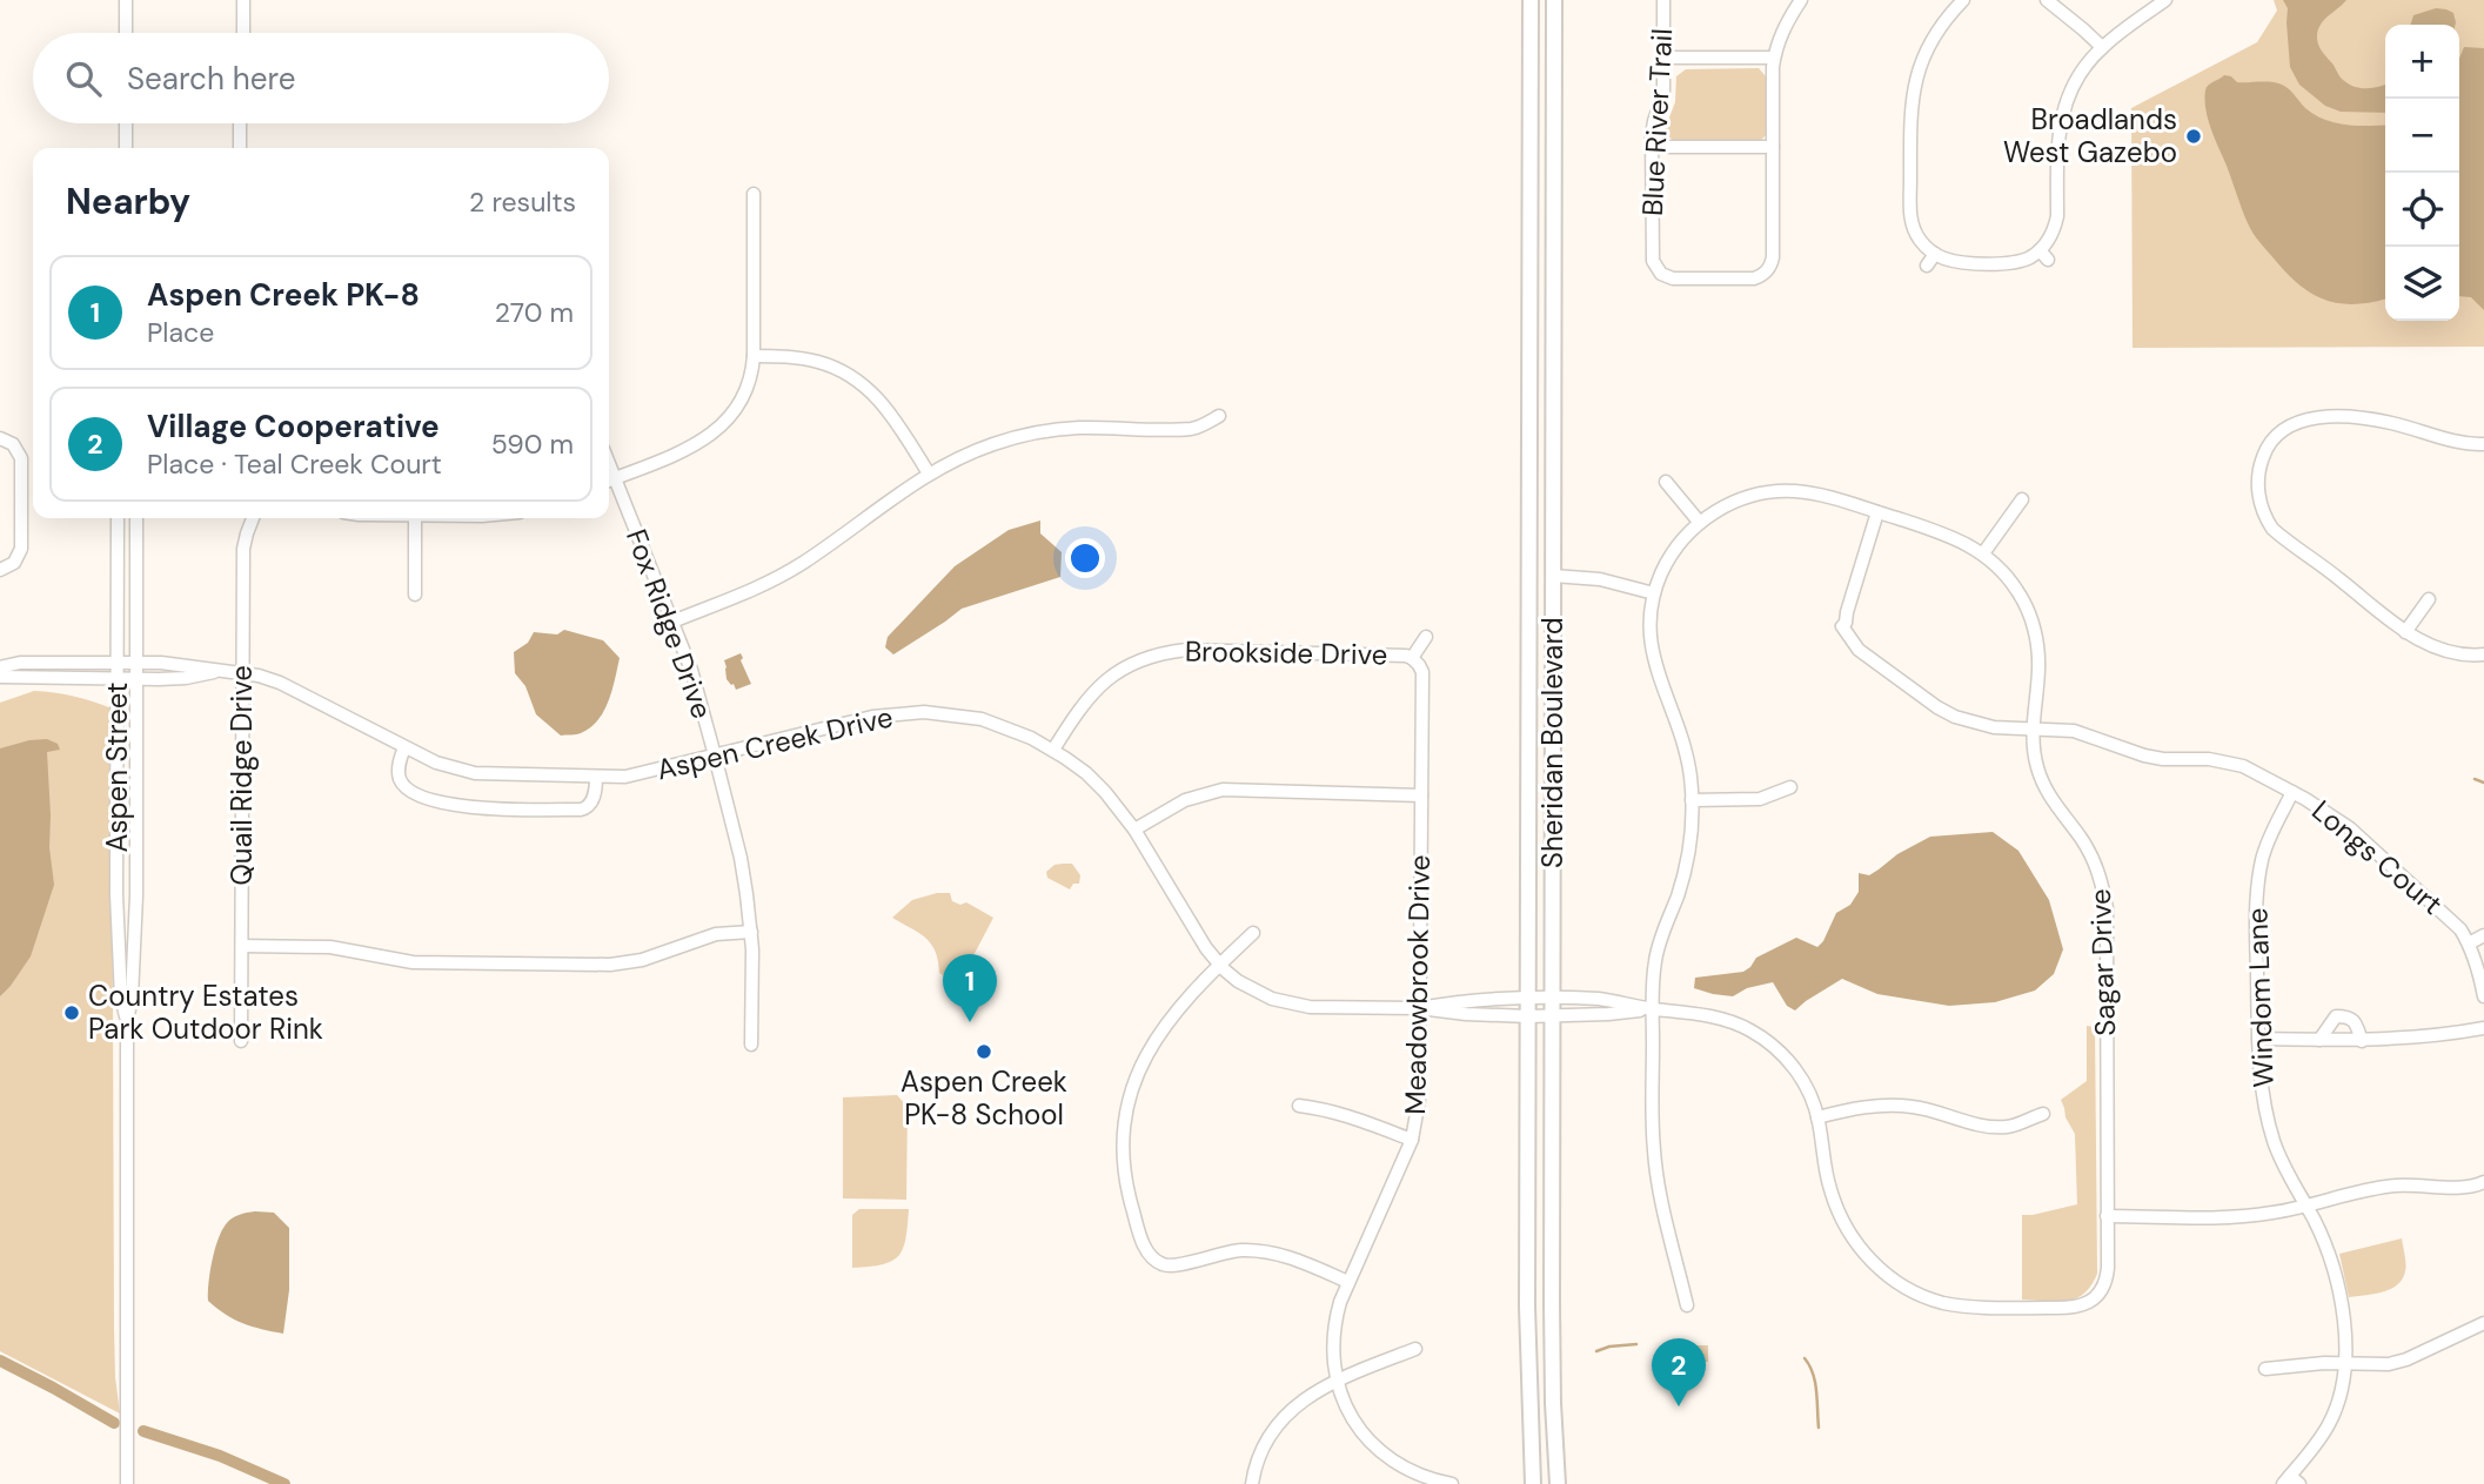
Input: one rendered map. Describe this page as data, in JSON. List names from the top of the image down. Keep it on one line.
{"streets":{"main road":["Sheridan Boulevard"],"street":["Blue River Trail","Fox Ridge Drive","Brookside Drive","Aspen Creek Drive","Aspen Street","Quail Ridge Drive","Longs Court","Sagar Drive","Meadowbrook Drive","Windom Lane"]},"crossings":[["Fox Ridge Drive","Aspen Creek Drive"],["Brookside Drive","Aspen Creek Drive"],["Brookside Drive","Meadowbrook Drive"],["Sheridan Boulevard","Aspen Creek Drive"],["Aspen Creek Drive","Aspen Street"],["Aspen Creek Drive","Quail Ridge Drive"],["Aspen Creek Drive","Meadowbrook Drive"],["Longs Court","Sagar Drive"],["Longs Court","Windom Lane"]],"places":["Broadlands West Gazebo","Country Estates Park Outdoor Rink","Aspen Creek PK-8 School"],"page":{"map_buttons":["+","−"],"search":"Search here","heading":["Nearby","2 results"],"list":[{"mark":"1","name":"Aspen Creek PK-8","note":"Place","value":"270 m"},{"mark":"2","name":"Village Cooperative","note":"Place · Teal Creek Court","value":"590 m"}],"pins":["1","2"]}}
